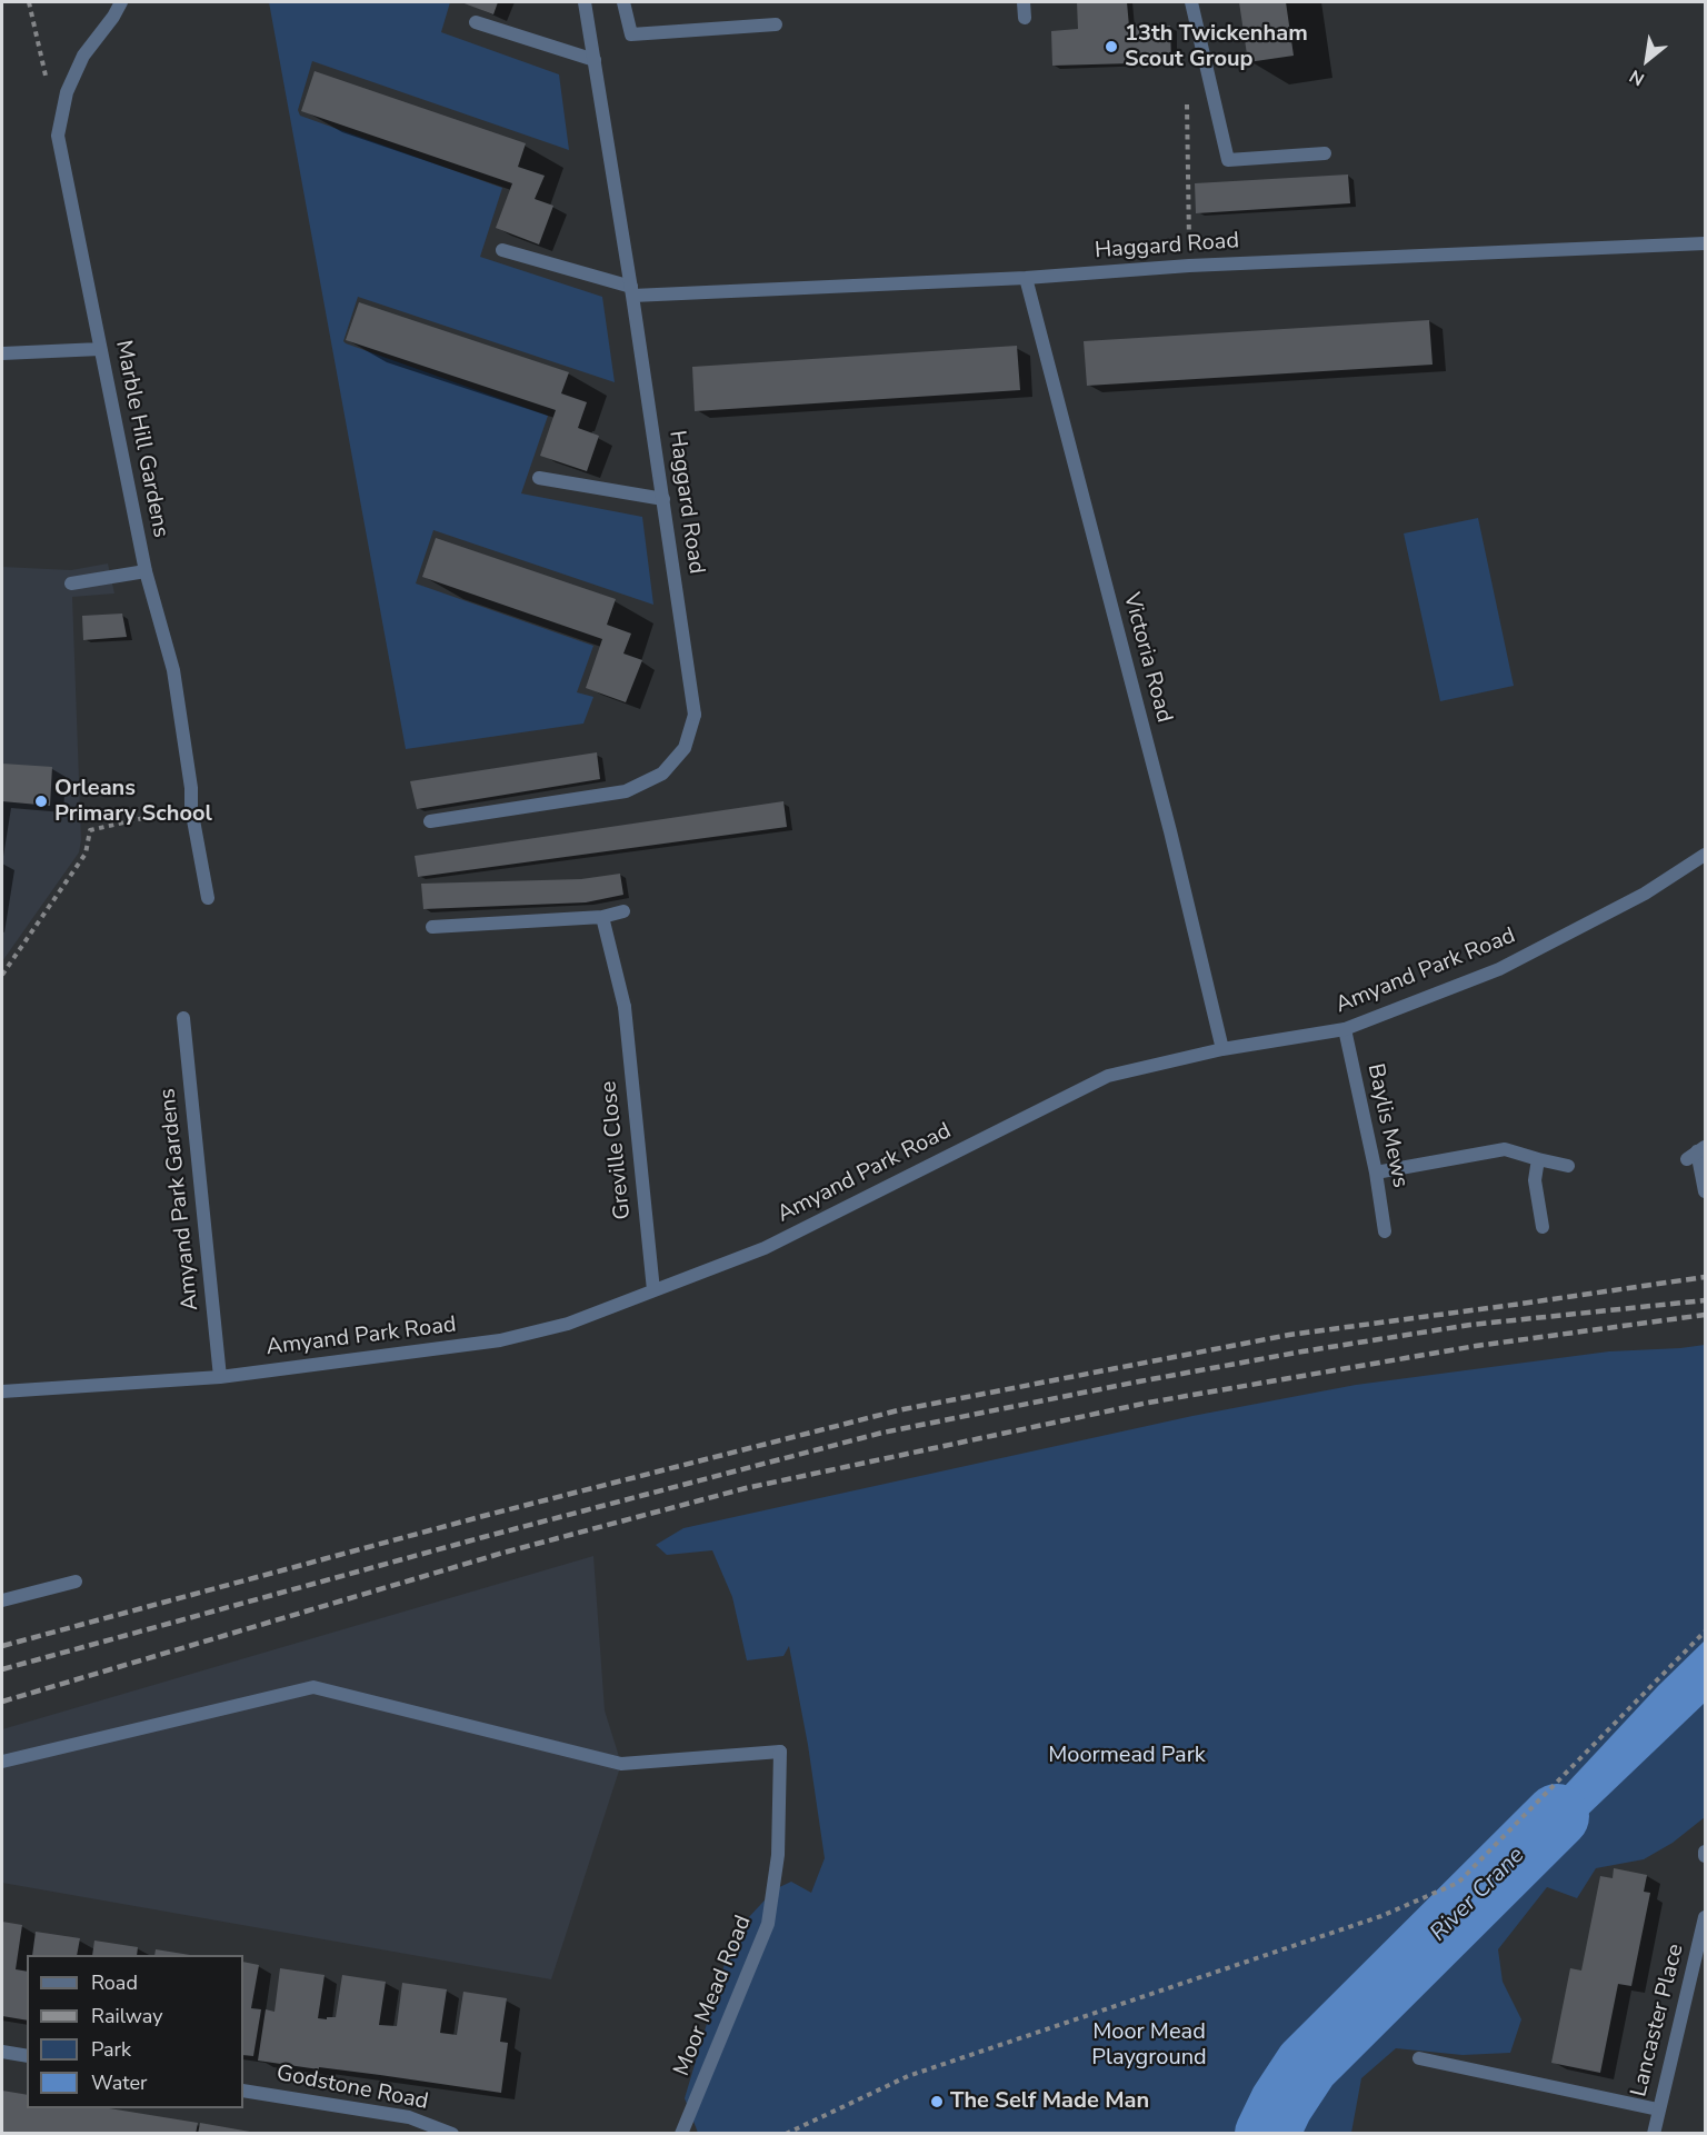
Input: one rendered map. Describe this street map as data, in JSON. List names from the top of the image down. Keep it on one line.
{"streets":{"street":["Haggard Road","Marble Hill Gardens","Victoria Road","Amyand Park Road","Baylis Mews","Greville Close","Amyand Park Gardens","Moor Mead Road","Lancaster Place","Godstone Road"]},"crossings":[["Haggard Road","Victoria Road"],["Victoria Road","Amyand Park Road"],["Amyand Park Road","Baylis Mews"],["Amyand Park Road","Greville Close"],["Amyand Park Road","Amyand Park Gardens"]],"water":["River Crane"],"parks":["Moormead Park","Moor Mead Playground"],"places":["13th Twickenham Scout Group","Orleans Primary School","The Self Made Man"],"legend":["Road","Railway","Park","Water"],"north":"bottom left"}
